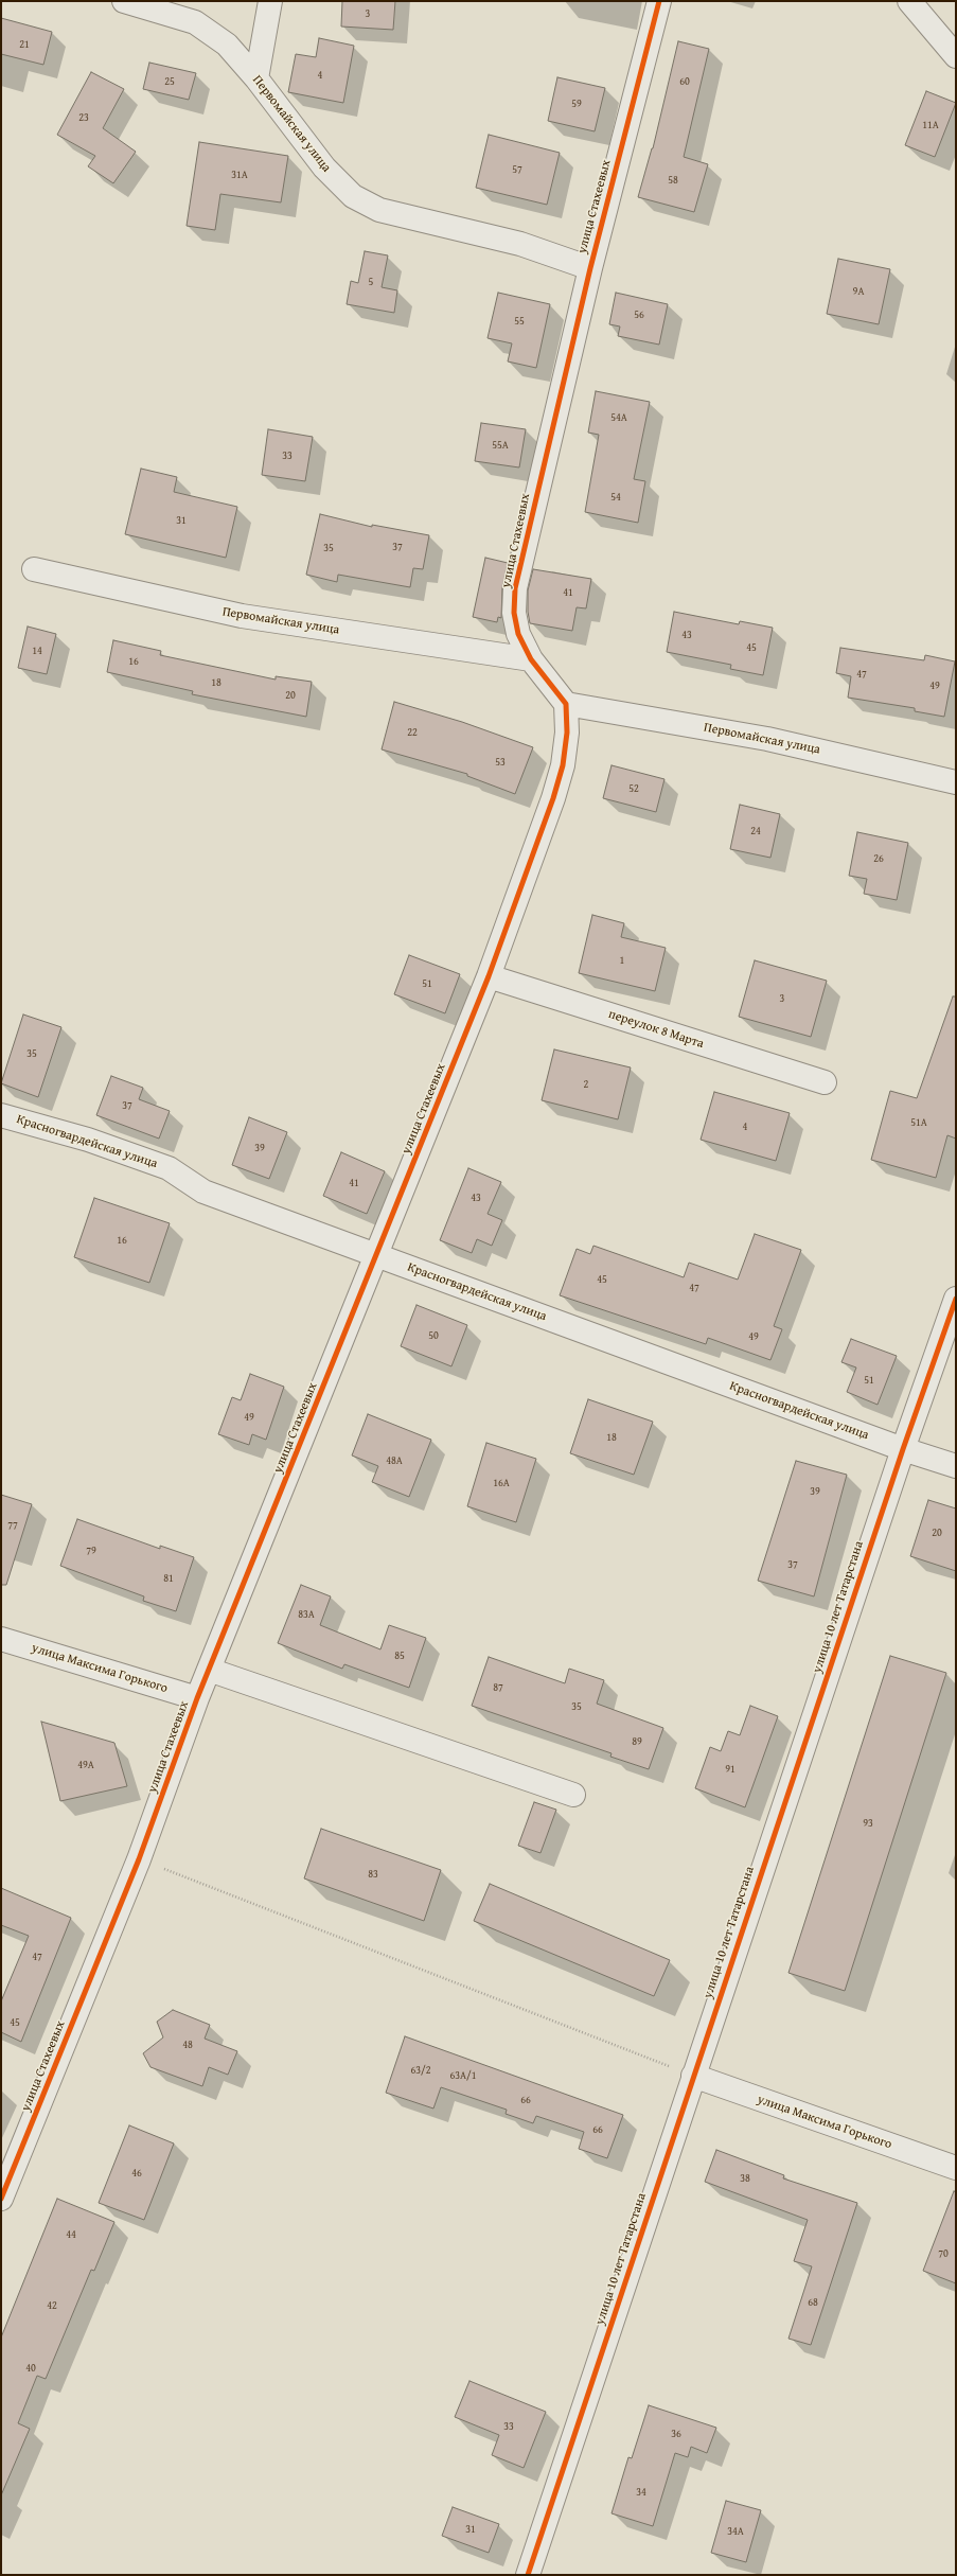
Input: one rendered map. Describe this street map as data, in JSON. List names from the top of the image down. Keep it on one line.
{"streets":{"street":["Первомайская улица","улица Стахеевых","переулок 8 Марта","Красногвардейская улица","улица 10 лет Татарстана","улица Максима Горького"]},"crossings":[["Первомайская улица","улица Стахеевых"],["улица Стахеевых","переулок 8 Марта"],["улица Стахеевых","Красногвардейская улица"],["улица Стахеевых","улица Максима Горького"],["Красногвардейская улица","улица 10 лет Татарстана"],["улица 10 лет Татарстана","улица Максима Горького"]],"house_numbers":["3","21","4","25","60","59","23","11А","57","31А","58","5","9А","56","55","54А","55А","33","54","31","37","35","41","43","45","14","16","47","18","49","20","22","53","52","24","26","1","51","3","35","2","37","51А","4","39","41","43","16","45","47","50","49","51","49","18","48А","16А","39","77","20","79","37","81","83А","85","87","35","89","49А","91","93","83","47","45","48","63/2","63А/1","66","66","46","38","44","70","68","42","40","33","36","34","31","34А"]}
